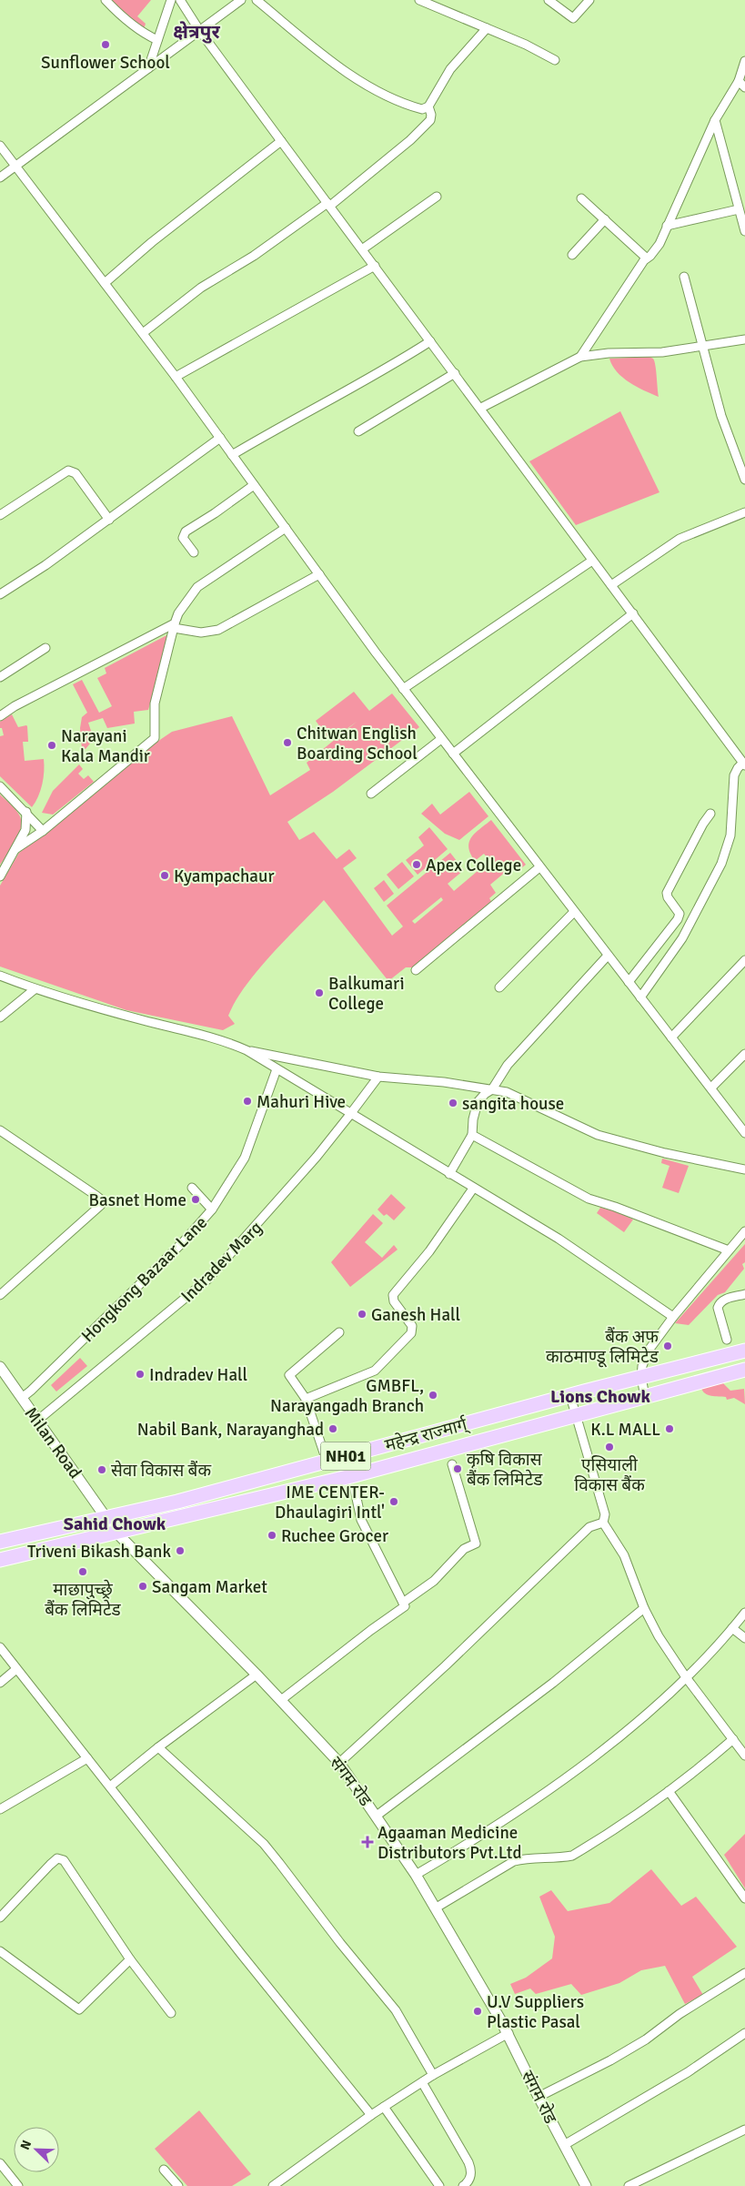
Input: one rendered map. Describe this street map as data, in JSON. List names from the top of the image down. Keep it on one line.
{"streets":{"highway":["महेन्द्र राज्मार्ग्","NH01"],"street":["Indradev Marg","Hongkong Bazaar Lane","Milan Road","संगम रोड"]},"crossings":[["Indradev Marg","Milan Road"],["Hongkong Bazaar Lane","Milan Road"],["महेन्द्र राज्मार्ग्","Milan Road"],["महेन्द्र राज्मार्ग्","संगम रोड"],["Milan Road","संगम रोड"]],"districts":["क्षेत्रपुर","Lions Chowk","Sahid Chowk"],"places":{"other":["Sunflower School","Chitwan English Boarding School","Narayani Kala Mandir","Apex College","Kyampachaur","Balkumari College","Mahuri Hive","sangita house","Basnet Home","Ganesh Hall","बैंक अफ काठमाण्डू लिमिटेड","Indradev Hall","GMBFL, Narayangadh Branch","Nabil Bank, Narayanghad","K.L MALL","एसियाली विकास बैंक","कृषि विकास बैंक लिमिटेड","सेवा विकास बैंक","IME CENTER- Dhaulagiri Intl'","Ruchee Grocer","Triveni Bikash Bank","माछापुच्छ्रे बैंक लिमिटेड","Sangam Market","U.V Suppliers Plastic Pasal"],"health":["Agaaman Medicine Distributors Pvt.Ltd"]},"north":"top left"}
